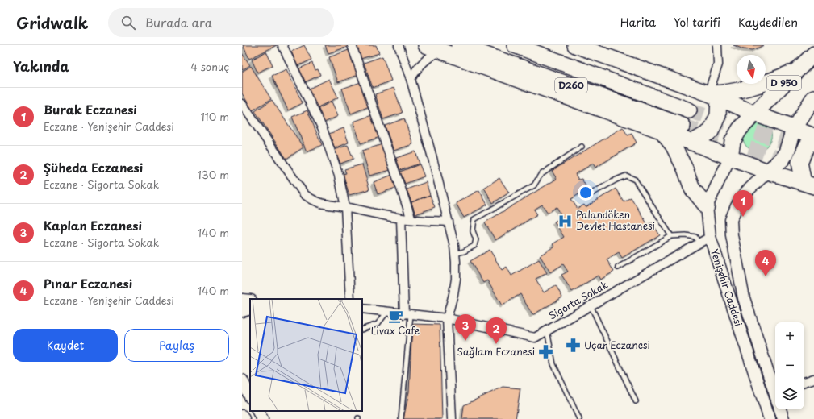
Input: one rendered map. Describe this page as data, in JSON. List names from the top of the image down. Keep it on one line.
{"streets":{"highway":["D 950","D260"],"main road":["Yenişehir Caddesi"],"street":["Sigorta Sokak"]},"crossings":[["D 950","Yenişehir Caddesi"],["Yenişehir Caddesi","Sigorta Sokak"]],"places":{"hospital":["Palandöken Devlet Hastanesi"],"cafe":["Livax Cafe"],"pharmacy":["Uçar Eczanesi","Sağlam Eczanesi"]},"north":"bottom","page":{"header":"Gridwalk","search":"Burada ara","nav":["Harita","Yol tarifi","Kaydedilen"],"heading":["Yakında","4 sonuç"],"list":[{"mark":"1","name":"Burak Eczanesi","note":"Eczane · Yenişehir Caddesi","value":"110 m"},{"mark":"2","name":"Şüheda Eczanesi","note":"Eczane · Sigorta Sokak","value":"130 m"},{"mark":"3","name":"Kaplan Eczanesi","note":"Eczane · Sigorta Sokak","value":"140 m"},{"mark":"4","name":"Pınar Eczanesi","note":"Eczane · Yenişehir Caddesi","value":"140 m"}],"pins":["1","4","3","2"],"buttons":["Kaydet","Paylaş"],"map_buttons":["+","−"]}}
